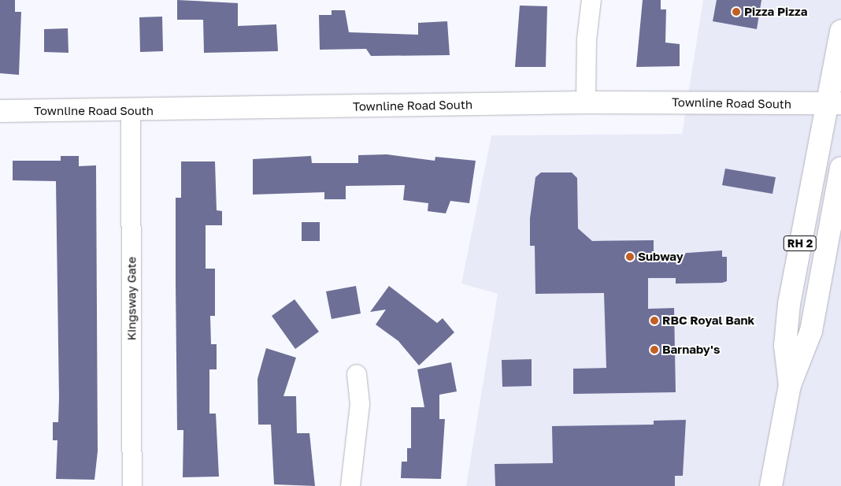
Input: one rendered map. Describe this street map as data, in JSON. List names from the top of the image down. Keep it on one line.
{"streets":{"main road":["Townline Road South","RH 2"],"street":["Kingsway Gate"]},"crossings":[["Townline Road South","RH 2"],["Townline Road South","Kingsway Gate"]],"places":["Pizza Pizza","Subway","RBC Royal Bank","Barnaby's"]}
